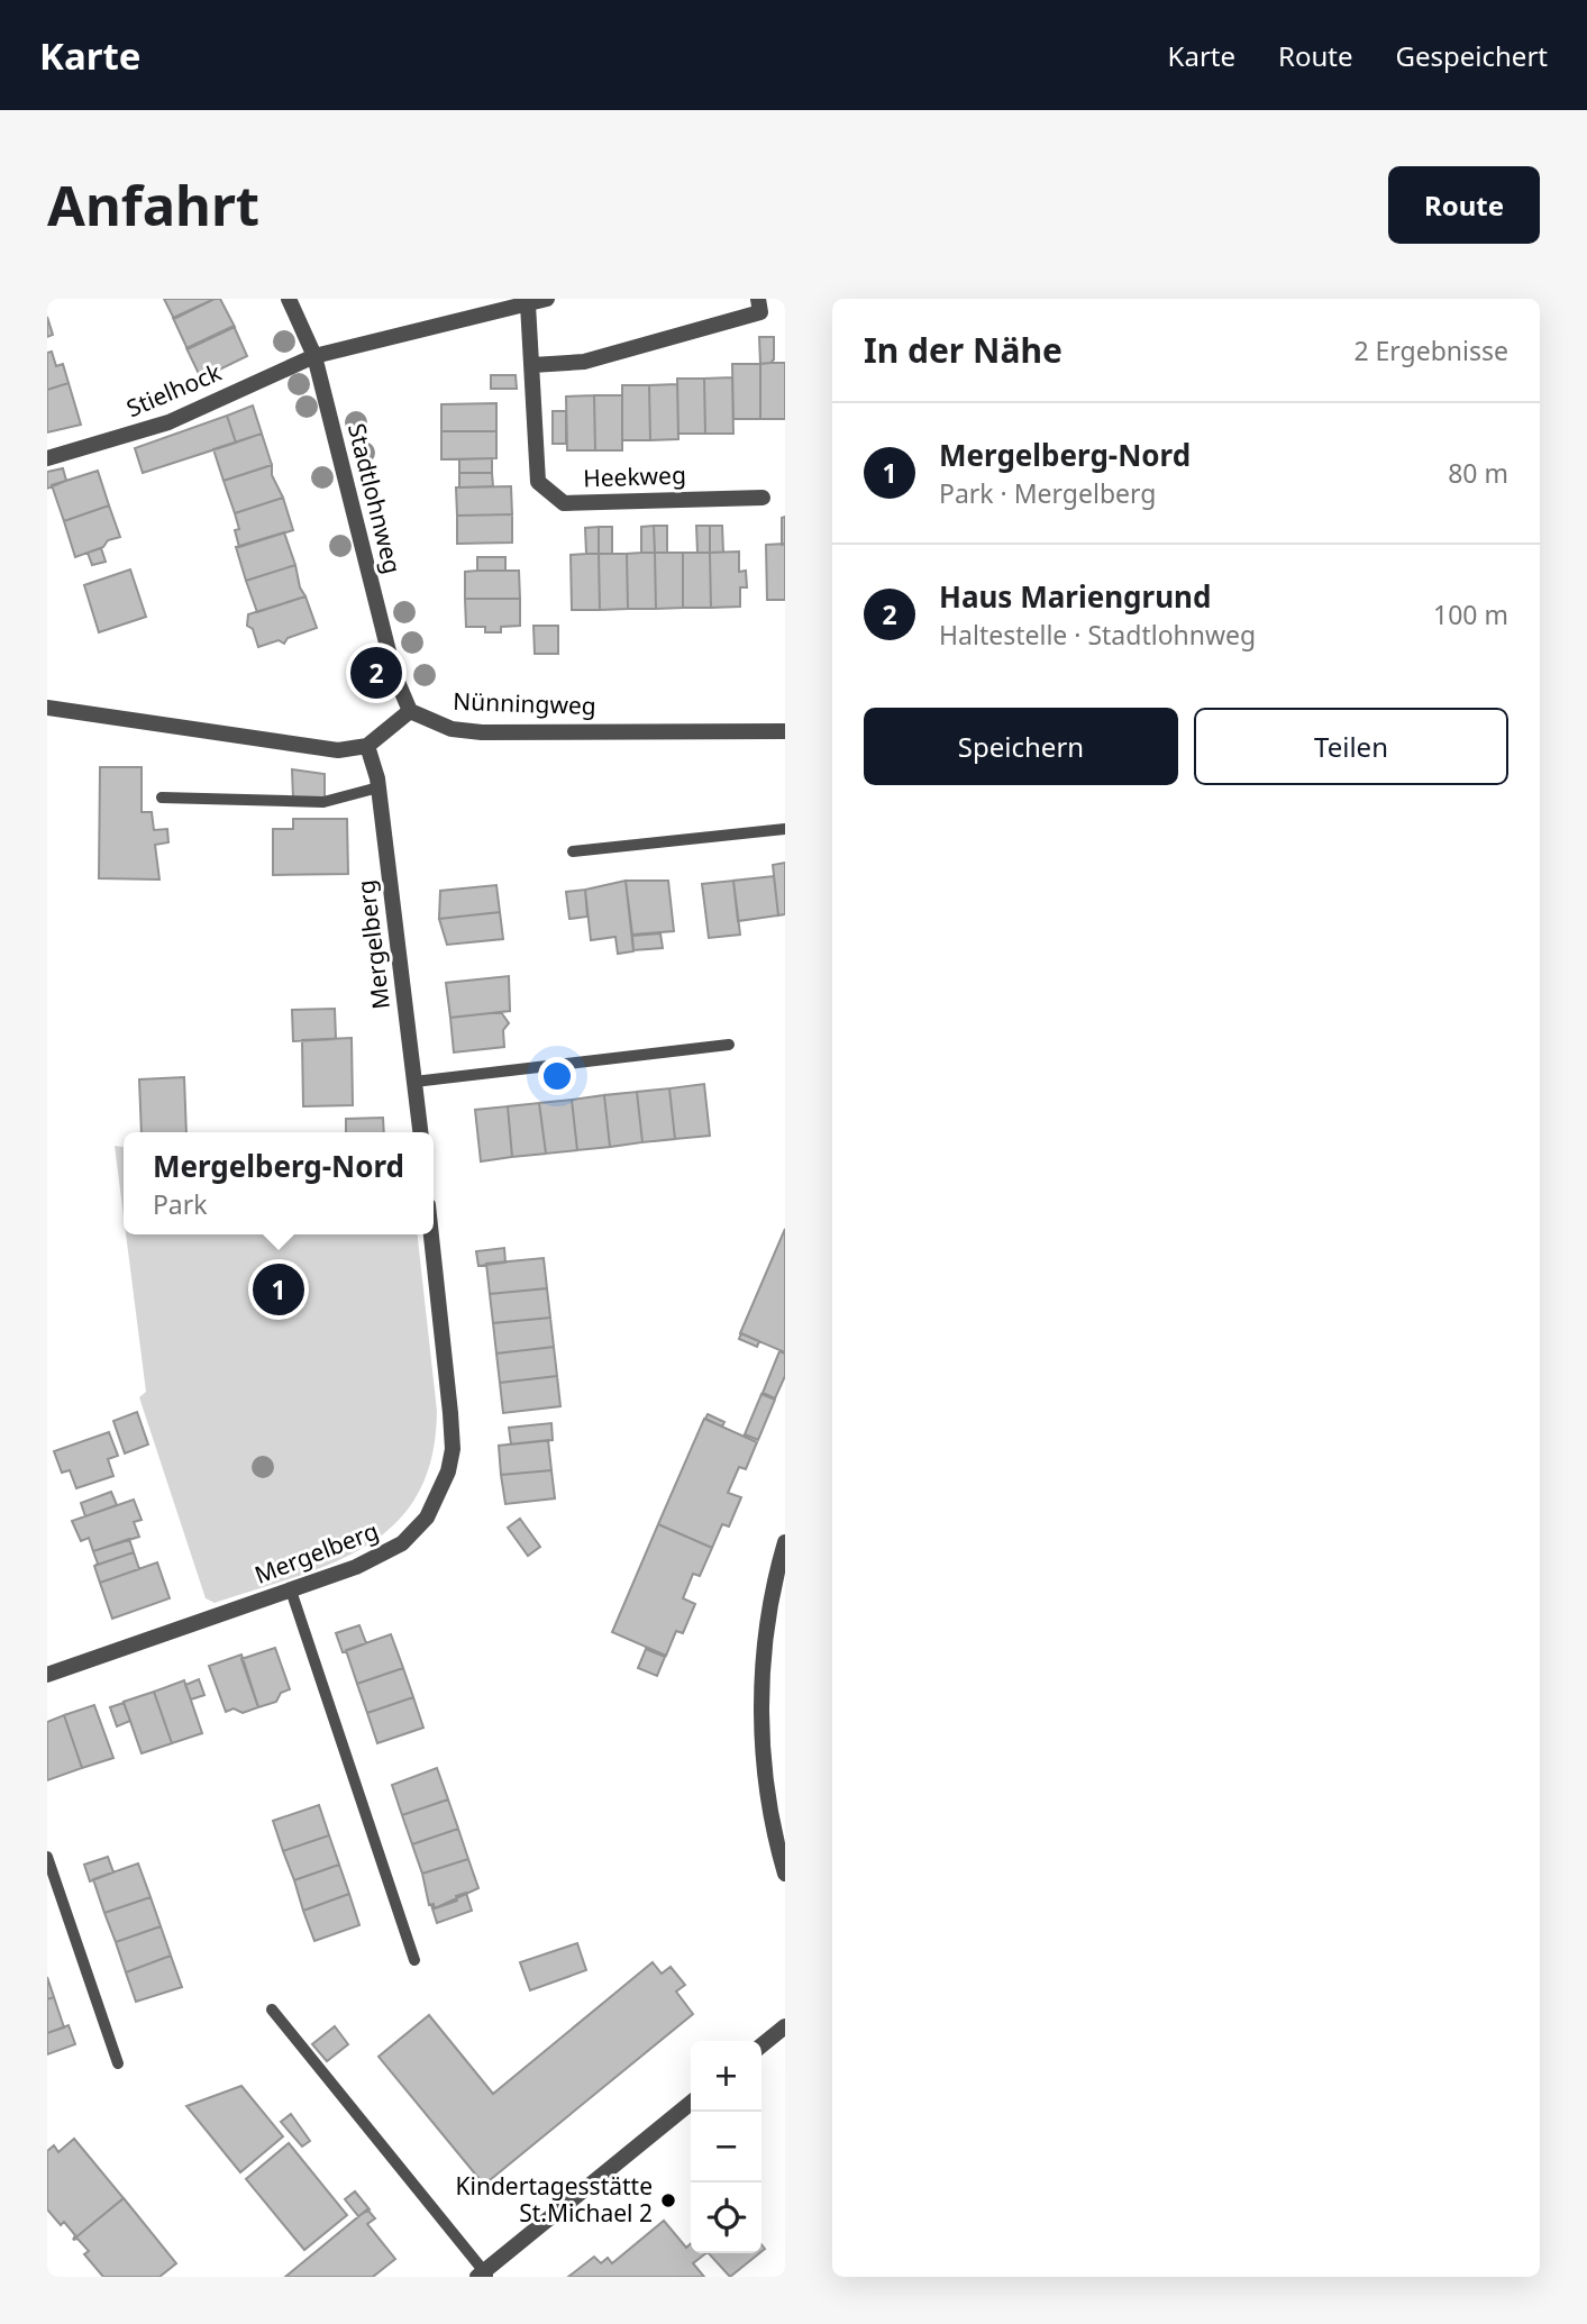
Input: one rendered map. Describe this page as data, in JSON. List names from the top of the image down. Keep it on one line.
{"streets":{"street":["Stielhock","Heekweg","Stadtlohnweg","Nünningweg","Mergelberg"]},"crossings":[["Stielhock","Stadtlohnweg"],["Stadtlohnweg","Nünningweg"]],"places":["Kindertagesstätte St.Michael 2"],"page":{"header":"Karte","nav":["Karte","Route","Gespeichert"],"buttons":["Route",["Speichern","Teilen"]],"title":"Anfahrt","heading":["In der Nähe","2 Ergebnisse"],"list":[{"mark":"1","name":"Mergelberg-Nord","note":"Park · Mergelberg","value":"80 m"},{"mark":"2","name":"Haus Mariengrund","note":"Haltestelle · Stadtlohnweg","value":"100 m"}],"pins":["2","1"],"popup":["Mergelberg-Nord","Park"],"map_buttons":["+","−"]}}
